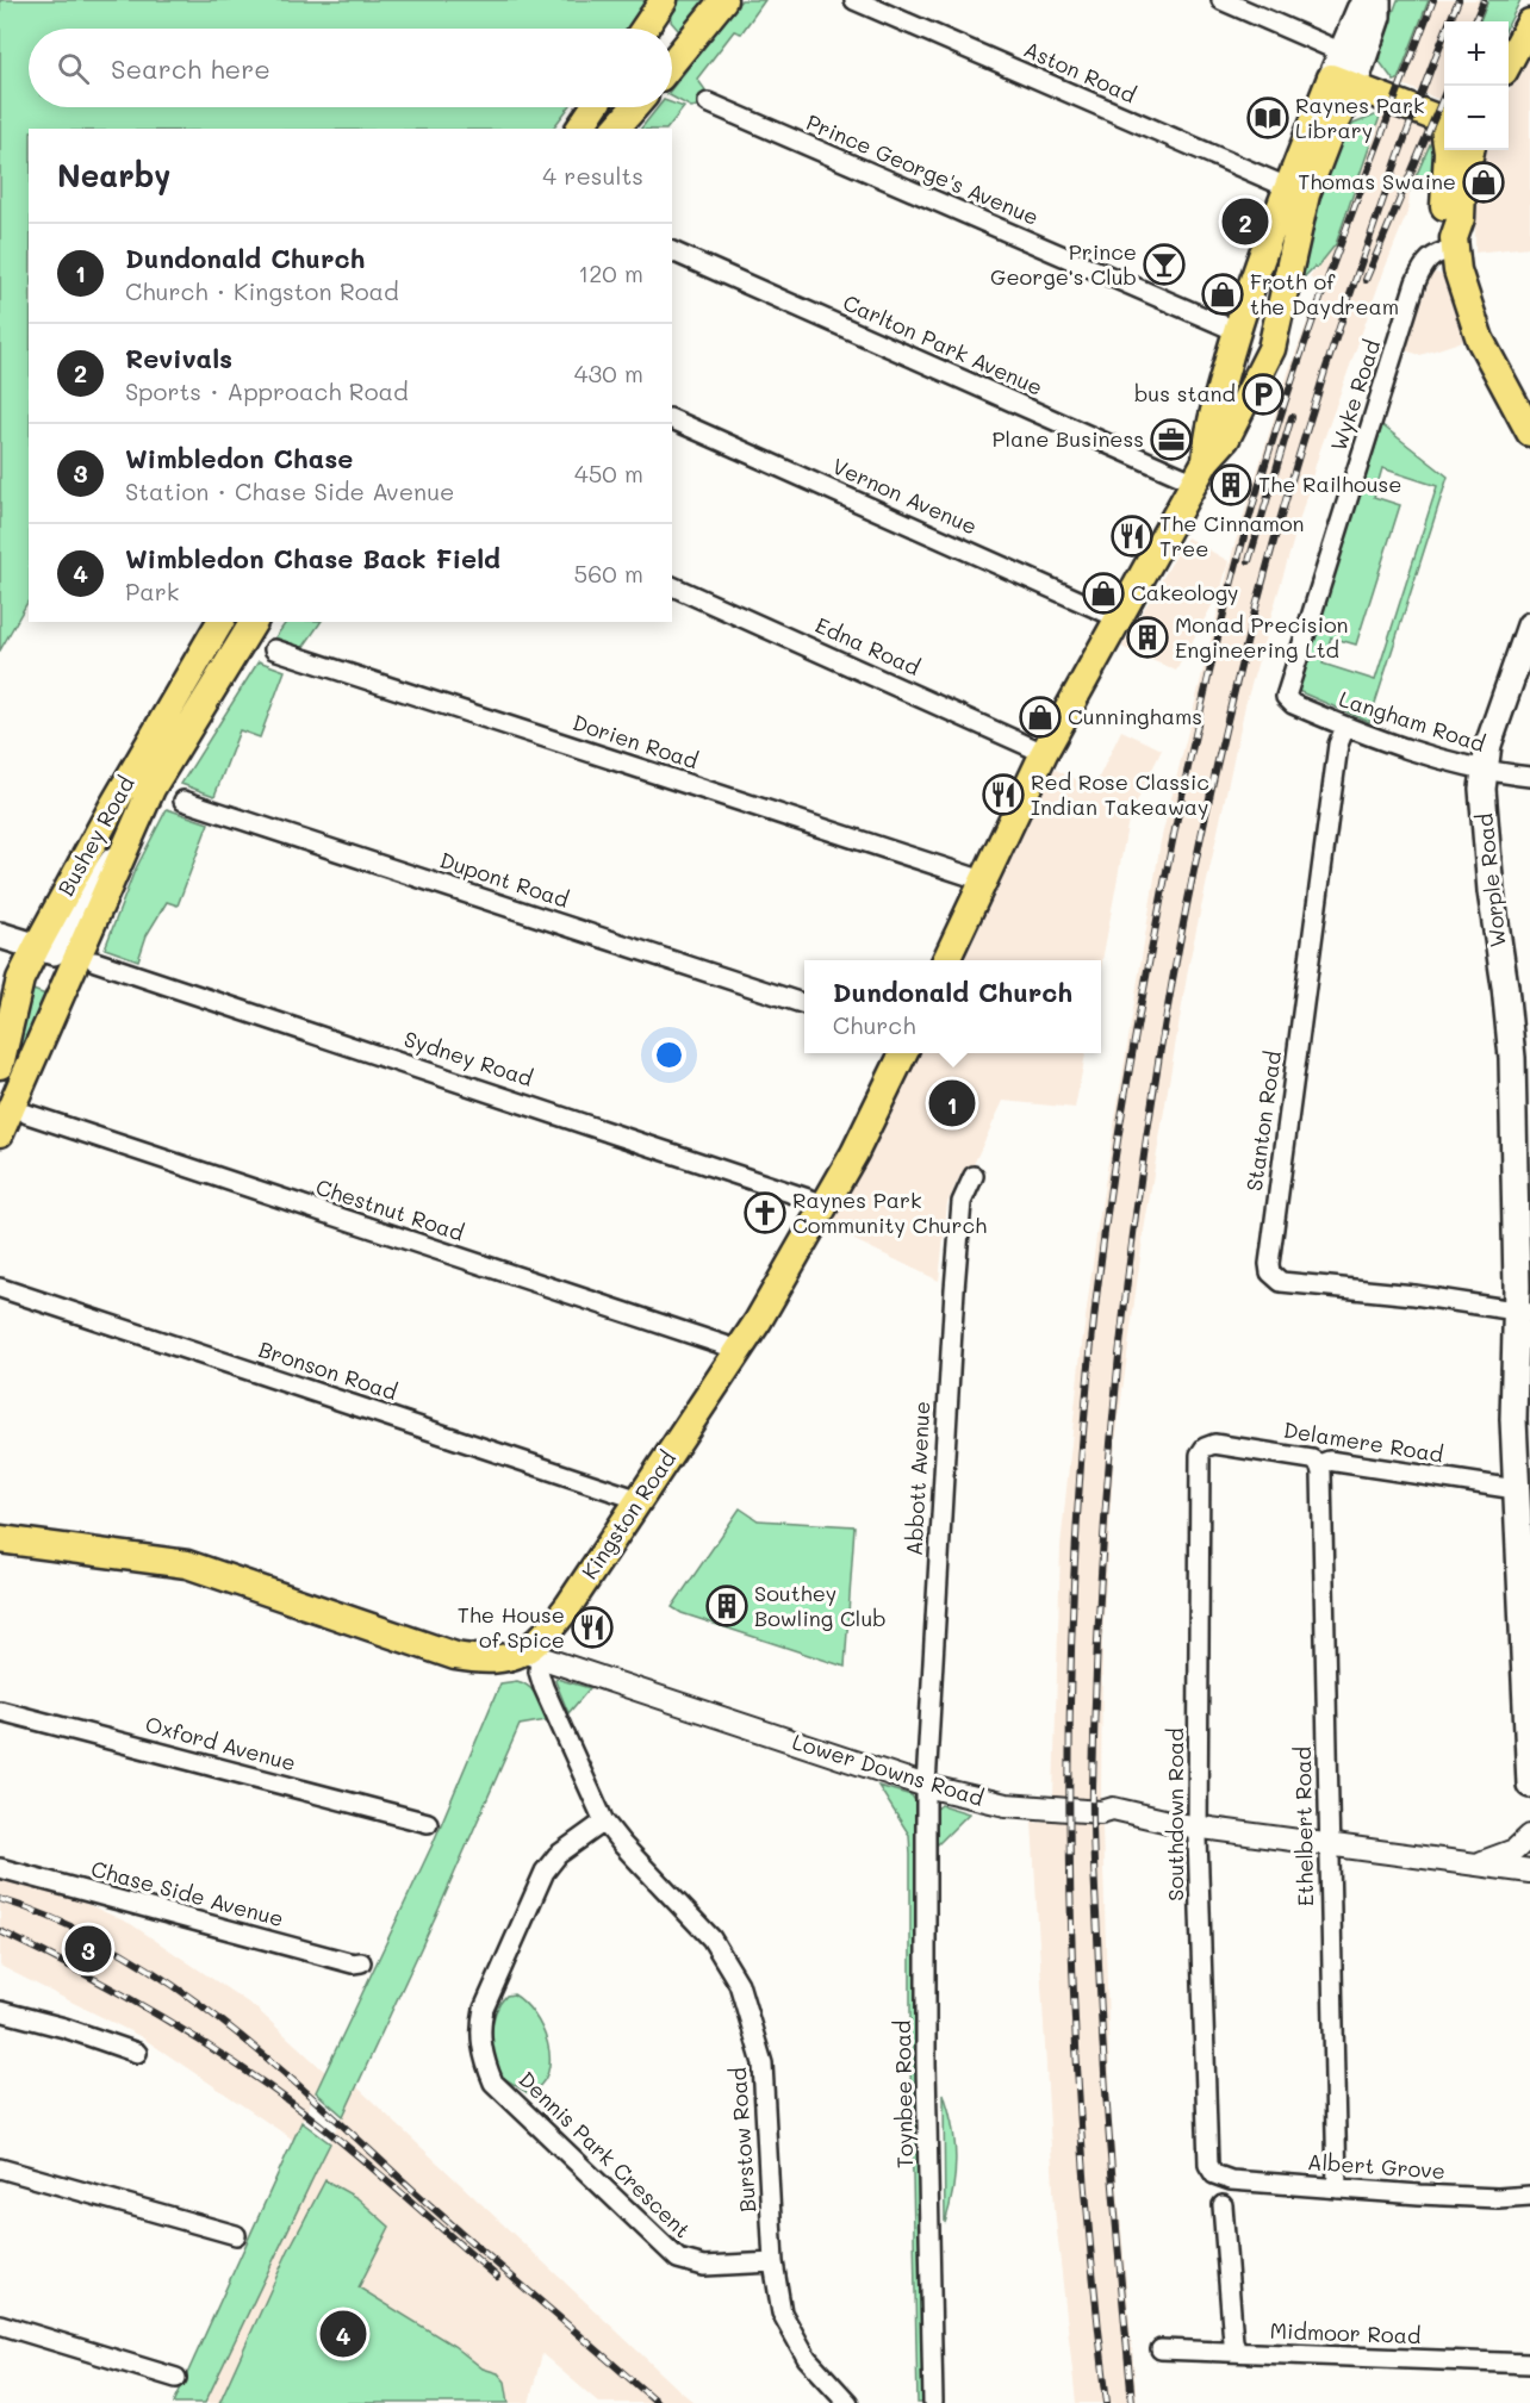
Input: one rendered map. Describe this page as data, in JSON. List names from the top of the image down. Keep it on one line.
{"streets":{"main road":["Bushey Road","Worple Road","Kingston Road"],"street":["Aston Road","Prince George's Avenue","Carlton Park Avenue","Wyke Road","Vernon Avenue","Edna Road","Langham Road","Dorien Road","Dupont Road","Sydney Road","Stanton Road","Chestnut Road","Bronson Road","Delamere Road","Abbott Avenue","Oxford Avenue","Lower Downs Road","Southdown Road","Ethelbert Road","Chase Side Avenue","Toynbee Road","Burstow Road","Dennis Park Crescent","Albert Grove","Midmoor Road"]},"crossings":[["Wyke Road","Langham Road"],["Langham Road","Worple Road"],["Langham Road","Stanton Road"],["Bushey Road","Sydney Road"],["Worple Road","Stanton Road"],["Worple Road","Delamere Road"],["Sydney Road","Kingston Road"],["Chestnut Road","Kingston Road"],["Bronson Road","Kingston Road"],["Delamere Road","Southdown Road"],["Delamere Road","Ethelbert Road"],["Abbott Avenue","Lower Downs Road"],["Abbott Avenue","Toynbee Road"],["Kingston Road","Lower Downs Road"],["Kingston Road","Burstow Road"],["Lower Downs Road","Southdown Road"],["Lower Downs Road","Ethelbert Road"],["Lower Downs Road","Toynbee Road"],["Lower Downs Road","Burstow Road"],["Southdown Road","Albert Grove"],["Ethelbert Road","Albert Grove"],["Burstow Road","Dennis Park Crescent"]],"places":{"library":["Raynes Park Library"],"shop":["Thomas Swaine","Froth of the Daydream","Cakeology","Cunninghams"],"bar":["Prince George's Club"],"parking":["bus stand"],"office":["Plane Business"],"building":["The Railhouse","Monad Precision Engineering Ltd","Southey Bowling Club"],"restaurant":["The Cinnamon Tree","Red Rose Classic Indian Takeaway","The House of Spice"],"church":["Raynes Park Community Church"]},"page":{"map_buttons":["+","−"],"search":"Search here","heading":["Nearby","4 results"],"pins":["2","1","3","4"],"list":[{"mark":"1","name":"Dundonald Church","note":"Church · Kingston Road","value":"120 m"},{"mark":"2","name":"Revivals","note":"Sports · Approach Road","value":"430 m"},{"mark":"3","name":"Wimbledon Chase","note":"Station · Chase Side Avenue","value":"450 m"},{"mark":"4","name":"Wimbledon Chase Back Field","note":"Park","value":"560 m"}],"popup":["Dundonald Church","Church"]}}
